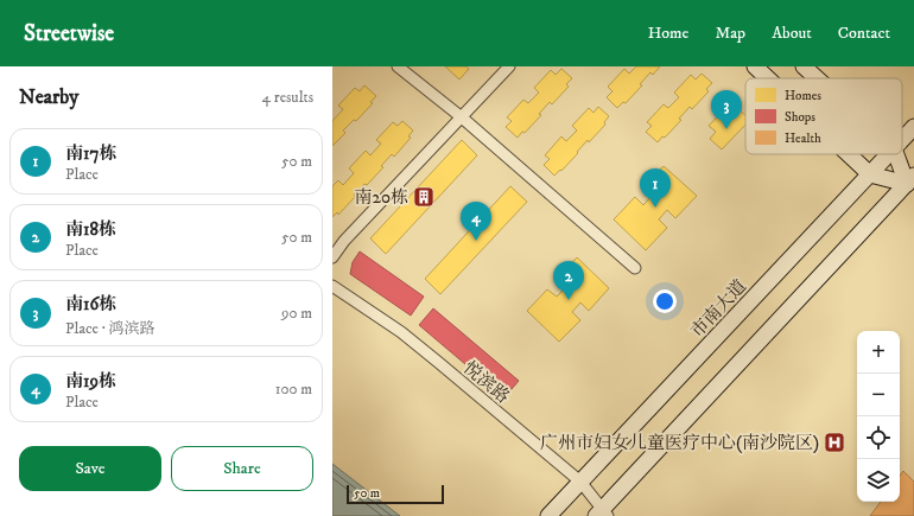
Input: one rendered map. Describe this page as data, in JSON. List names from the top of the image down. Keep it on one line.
{"streets":{"main road":["市南大道"],"street":["悦滨路"]},"crossings":[["市南大道","悦滨路"]],"places":{"building":["南20栋"],"hospital":["广州市妇女儿童医疗中心(南沙院区)"]},"legend":["Homes","Shops","Health"],"scale_bar":"50 m","page":{"header":"Streetwise","nav":["Home","Map","About","Contact"],"heading":["Nearby","4 results"],"pins":["3","1","4","2"],"list":[{"mark":"1","name":"南17栋","note":"Place","value":"50 m"},{"mark":"2","name":"南18栋","note":"Place","value":"50 m"},{"mark":"3","name":"南16栋","note":"Place · 鸿滨路","value":"90 m"},{"mark":"4","name":"南19栋","note":"Place","value":"100 m"}],"map_buttons":["+","−"],"buttons":["Save","Share"],"scale":"50 m"}}
